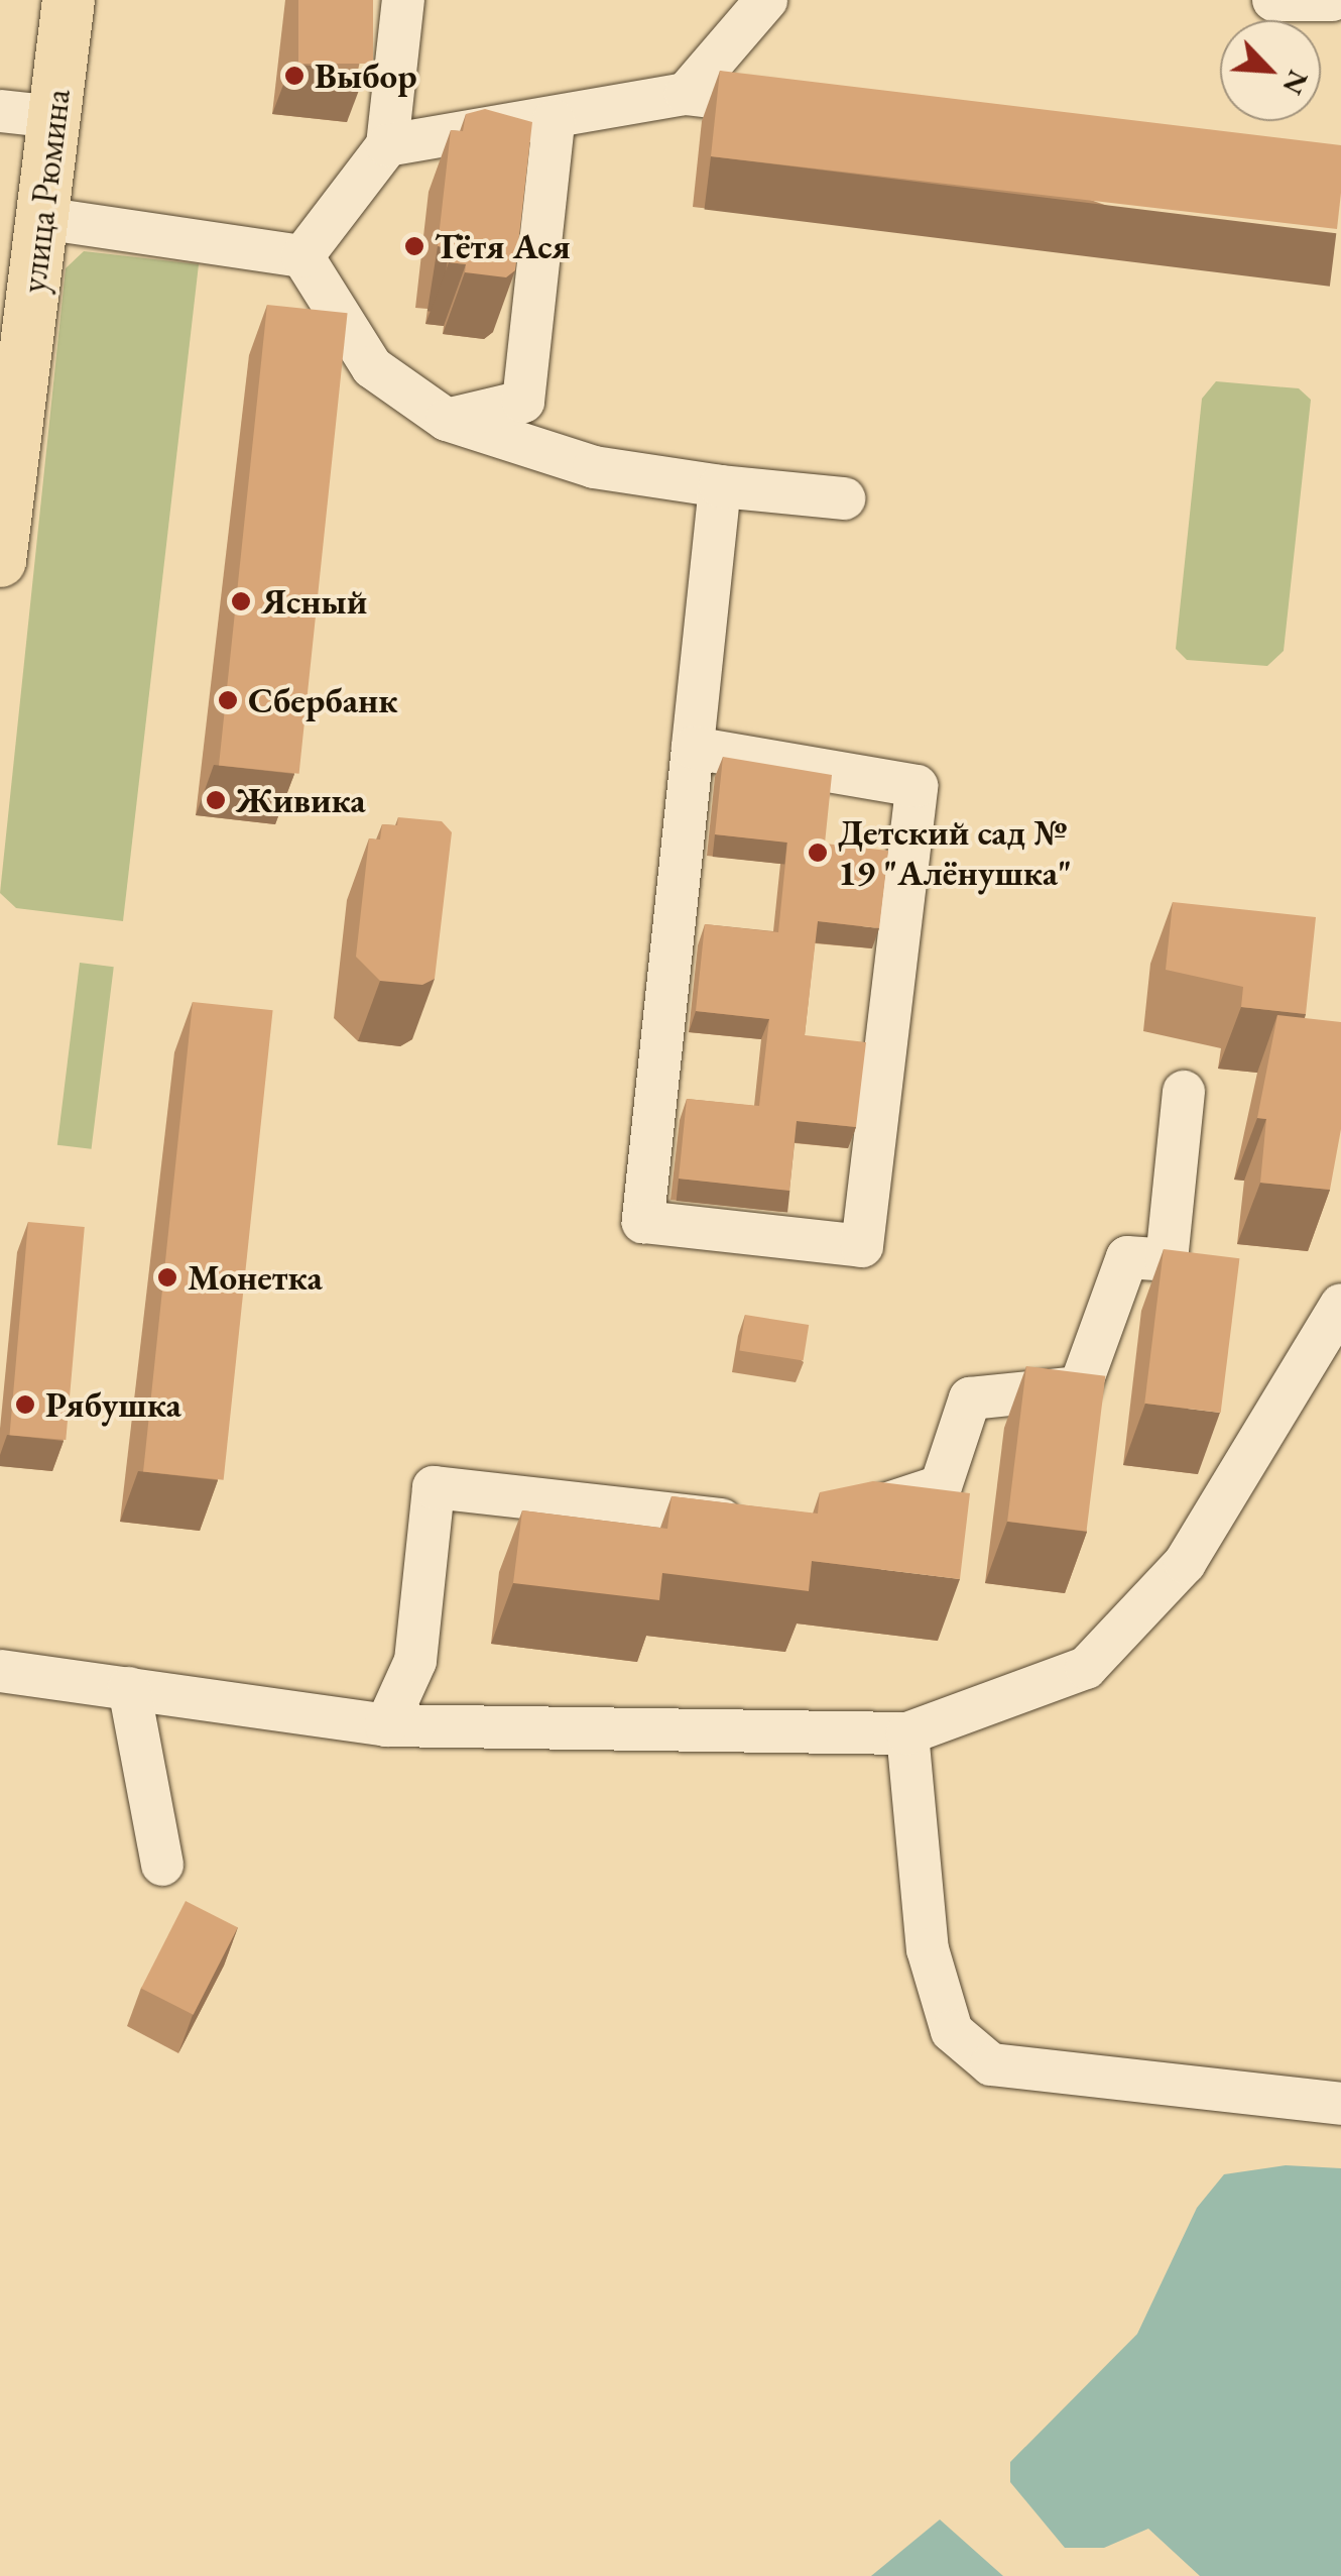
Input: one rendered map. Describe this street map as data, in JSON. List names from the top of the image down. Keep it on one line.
{"streets":{"main road":["улица Рюмина"]},"places":["Выбор","Тётя Ася","Ясный","Сбербанк","Живика","Детский сад № 19 \"Алёнушка\"","Монетка","Рябушка"],"north":"bottom right"}
